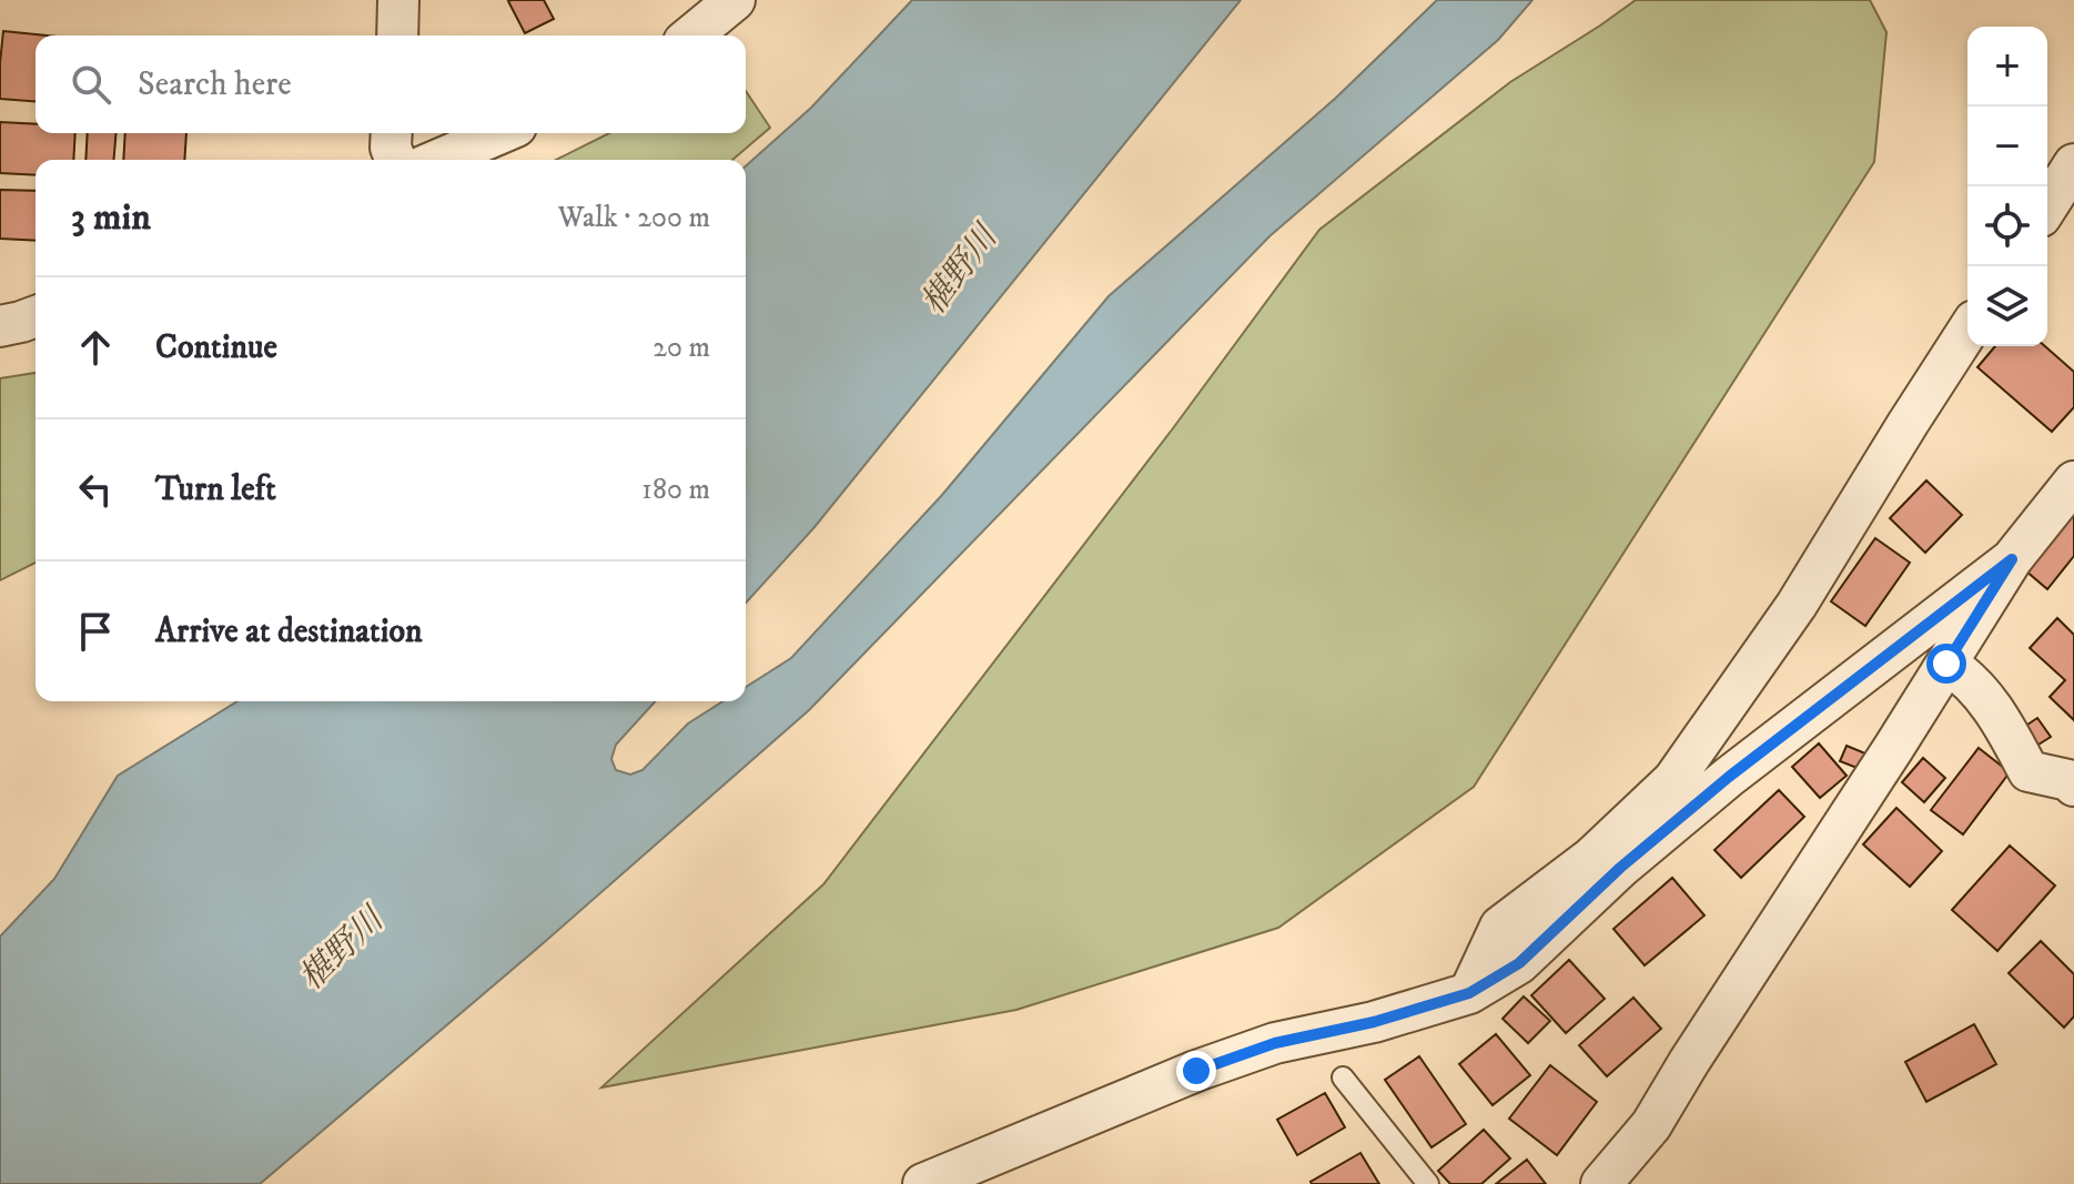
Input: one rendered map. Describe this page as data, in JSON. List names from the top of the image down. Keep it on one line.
{"water":["椹野川"],"page":{"map_buttons":["+","−"],"search":"Search here","heading":["3 min","Walk · 200 m"],"list":[["Continue","20 m"],["Turn left","180 m"],"Arrive at destination"]}}
